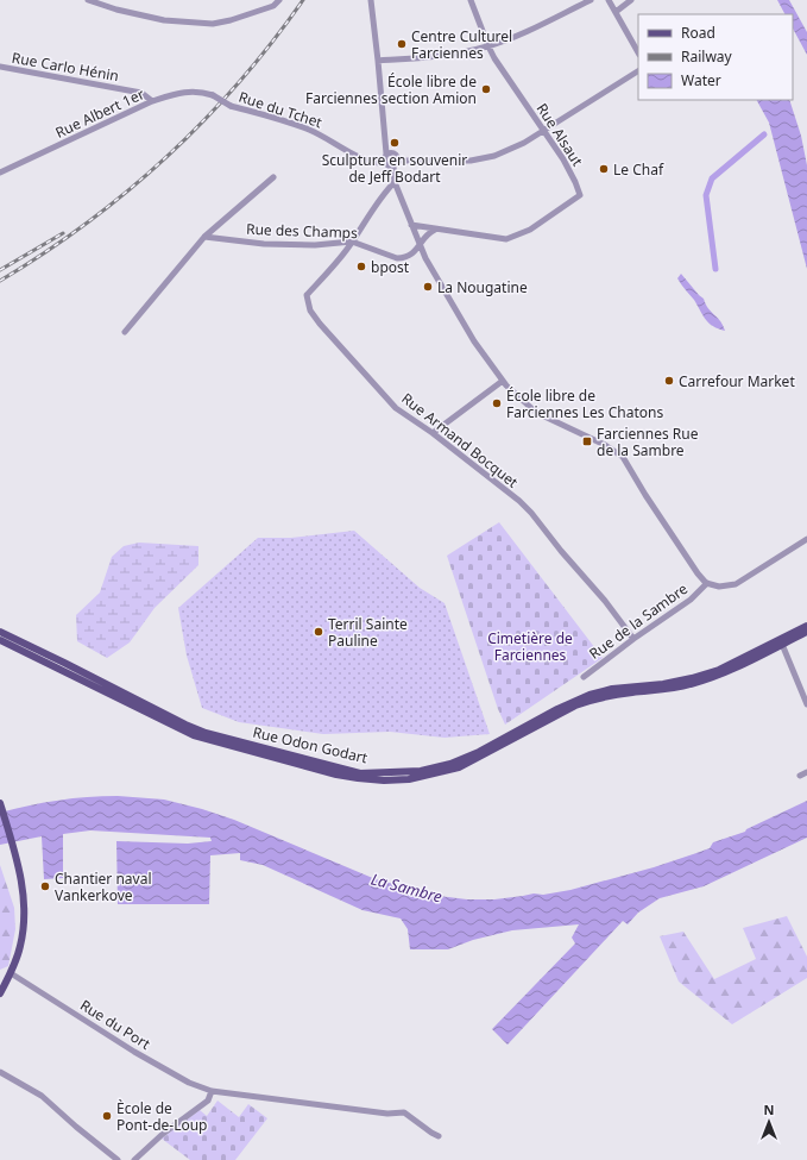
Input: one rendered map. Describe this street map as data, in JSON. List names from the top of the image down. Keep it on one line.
{"streets":{"main road":["Rue Odon Godart"],"street":["Rue Carlo Hénin","Rue du Tchet","Rue Albert 1er","Rue Alsaut","Rue des Champs","Rue Armand Bocquet","Rue de la Sambre","Rue du Port"]},"crossings":[["Rue Carlo Hénin","Rue Albert 1er"],["Rue du Tchet","Rue Albert 1er"],["Rue du Tchet","Rue Alsaut"],["Rue des Champs","Rue Armand Bocquet"],["Rue Armand Bocquet","Rue de la Sambre"]],"water":["La Sambre"],"parks":["Cimetière de Farciennes"],"places":{"other":["Centre Culturel Farciennes","École libre de Farciennes section Amion","Sculpture en souvenir de Jeff Bodart","Le Chaf","bpost","La Nougatine","Carrefour Market","École libre de Farciennes Les Chatons","Terril Sainte Pauline","Chantier naval Vankerkove","Ècole de Pont-de-Loup"],"transit":["Farciennes Rue de la Sambre"]},"legend":["Road","Railway","Water"],"north":"top"}
